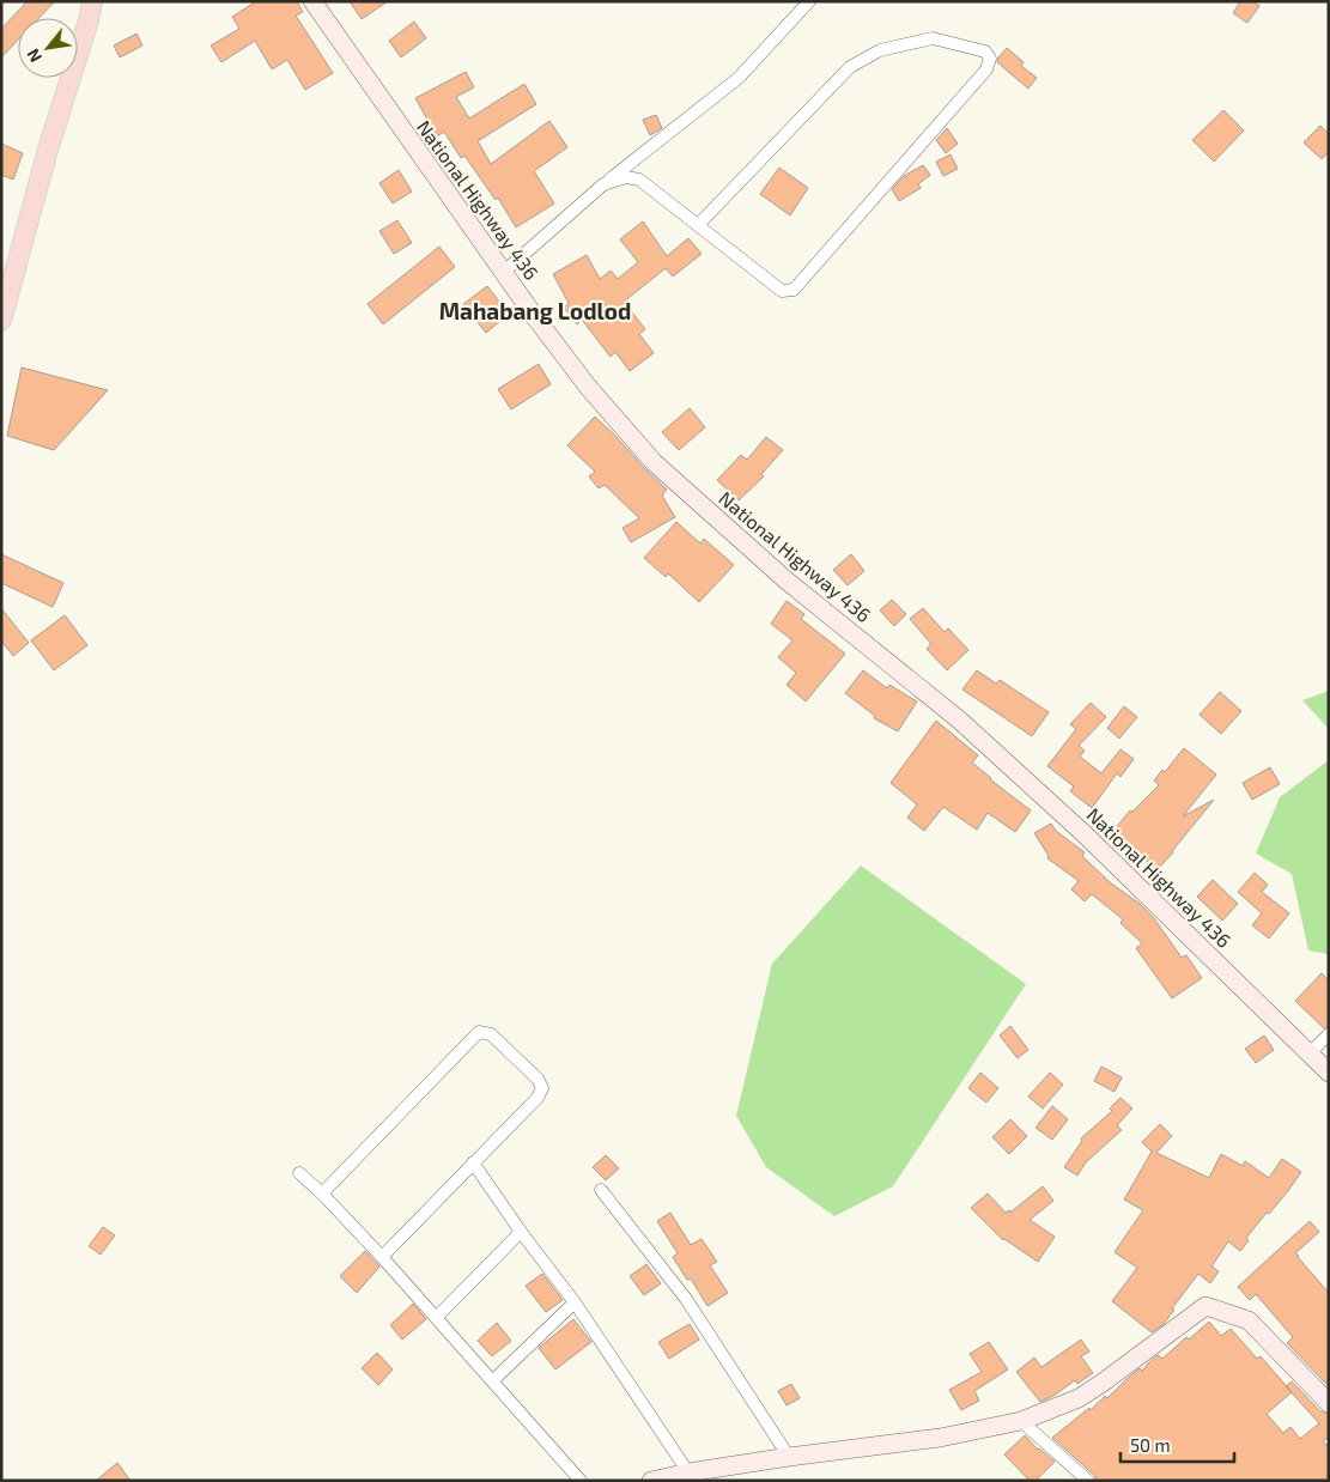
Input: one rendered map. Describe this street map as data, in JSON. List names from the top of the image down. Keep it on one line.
{"streets":{"main road":["National Highway 436"]},"districts":["Mahabang Lodlod"],"scale_bar":"50 m","north":"bottom left"}
